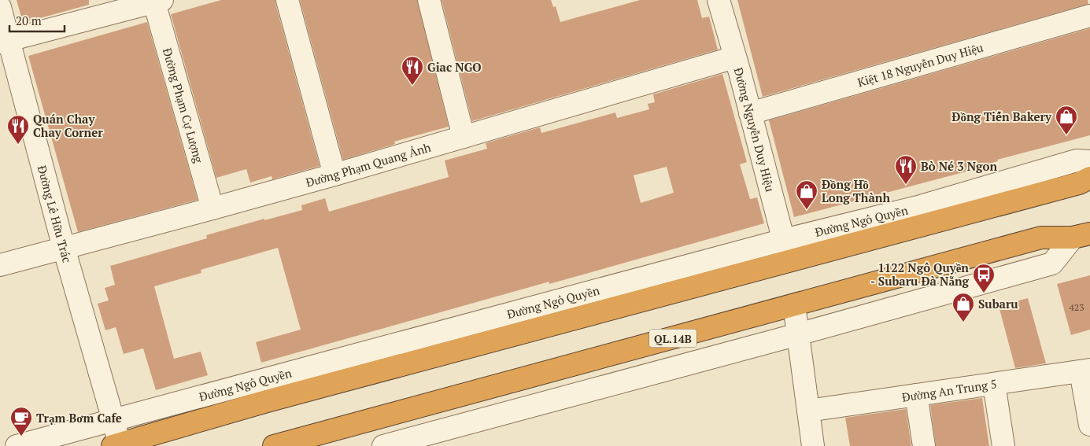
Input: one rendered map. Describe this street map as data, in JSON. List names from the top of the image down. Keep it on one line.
{"streets":{"highway":["Đường Ngô Quyền","QL.14B"],"street":["Kiệt 18 Nguyễn Duy Hiệu","Đường Phạm Cự Lượng","Đường Nguyễn Duy Hiệu","Đường Phạm Quang Ảnh","Đường Lê Hữu Trác","Đường An Trung 5"]},"crossings":[["Kiệt 18 Nguyễn Duy Hiệu","Đường Nguyễn Duy Hiệu"],["Đường Phạm Cự Lượng","Đường Phạm Quang Ảnh"],["Đường Phạm Cự Lượng","Đường Lê Hữu Trác"],["Đường Nguyễn Duy Hiệu","Đường Phạm Quang Ảnh"],["Đường Nguyễn Duy Hiệu","Đường Ngô Quyền"],["Đường Phạm Quang Ảnh","Đường Lê Hữu Trác"],["Đường Lê Hữu Trác","Đường Ngô Quyền"]],"places":{"restaurant":["Giac NGO","Quán Chay Chay Corner","Bò Né 3 Ngon"],"shop":["Đồng Tiến Bakery","Đồng Hồ Long Thành","Subaru"],"bus stop":["1122 Ngô Quyền - Subaru Đà Nẵng"],"cafe":["Trạm Bơm Cafe"]},"house_numbers":["423"],"scale_bar":"20 m"}
